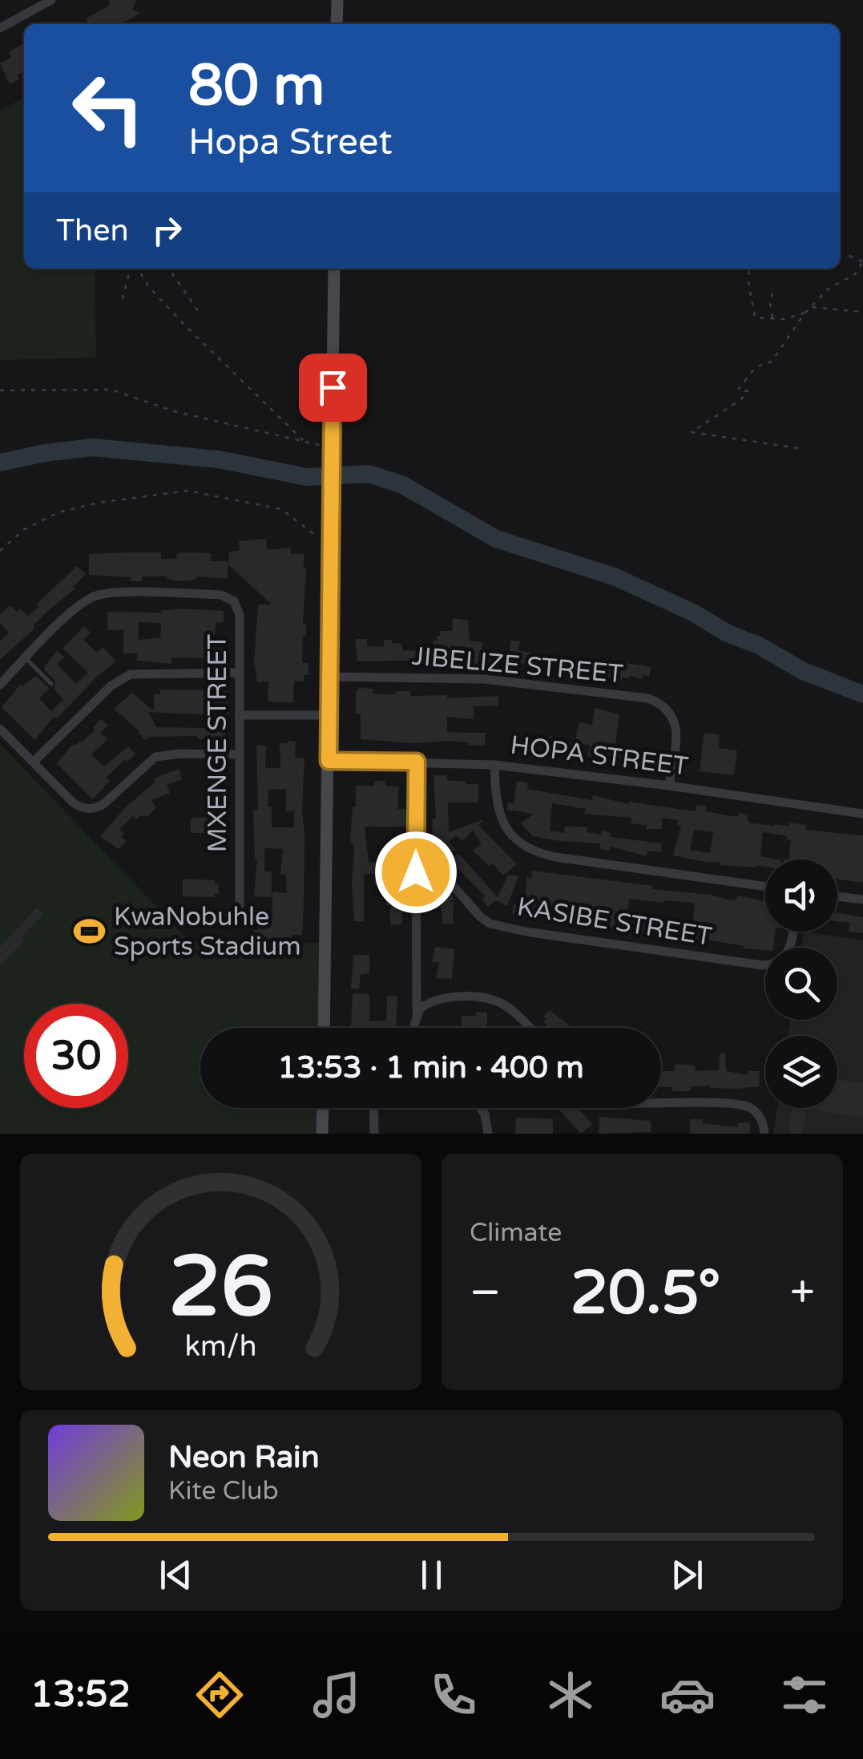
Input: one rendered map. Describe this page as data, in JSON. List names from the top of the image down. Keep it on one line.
{"streets":{"street":["JIBELIZE STREET","MXENGE STREET","HOPA STREET","KASIBE STREET"]},"crossings":[["JIBELIZE STREET","HOPA STREET"]],"places":{"sports":["KwaNobuhle Sports Stadium"]},"page":{"turn":["80 m","Hopa Street"],"then":"Then","limit":"30","trip":"13:53 · 1 min · 400 m","tile":"Climate","heat":["−","20.5°","+"],"song":["Neon Rain","Kite Club"],"tabs":"13:52","gauge":["26","km/h"]}}
